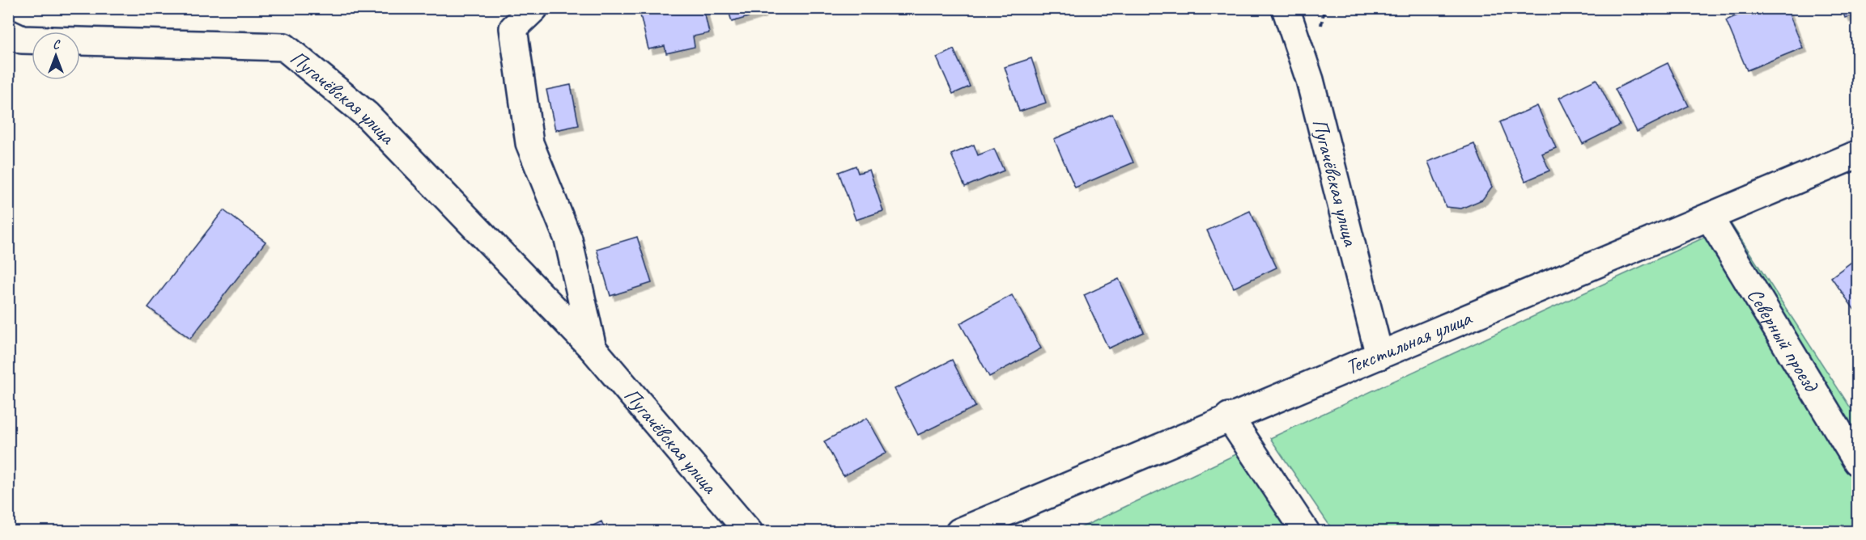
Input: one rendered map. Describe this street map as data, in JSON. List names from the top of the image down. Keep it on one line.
{"streets":{"street":["Пугачёвская улица","Северный проезд","Текстильная улица"]},"crossings":[["Пугачёвская улица","Текстильная улица"],["Северный проезд","Текстильная улица"]],"north":"top"}
